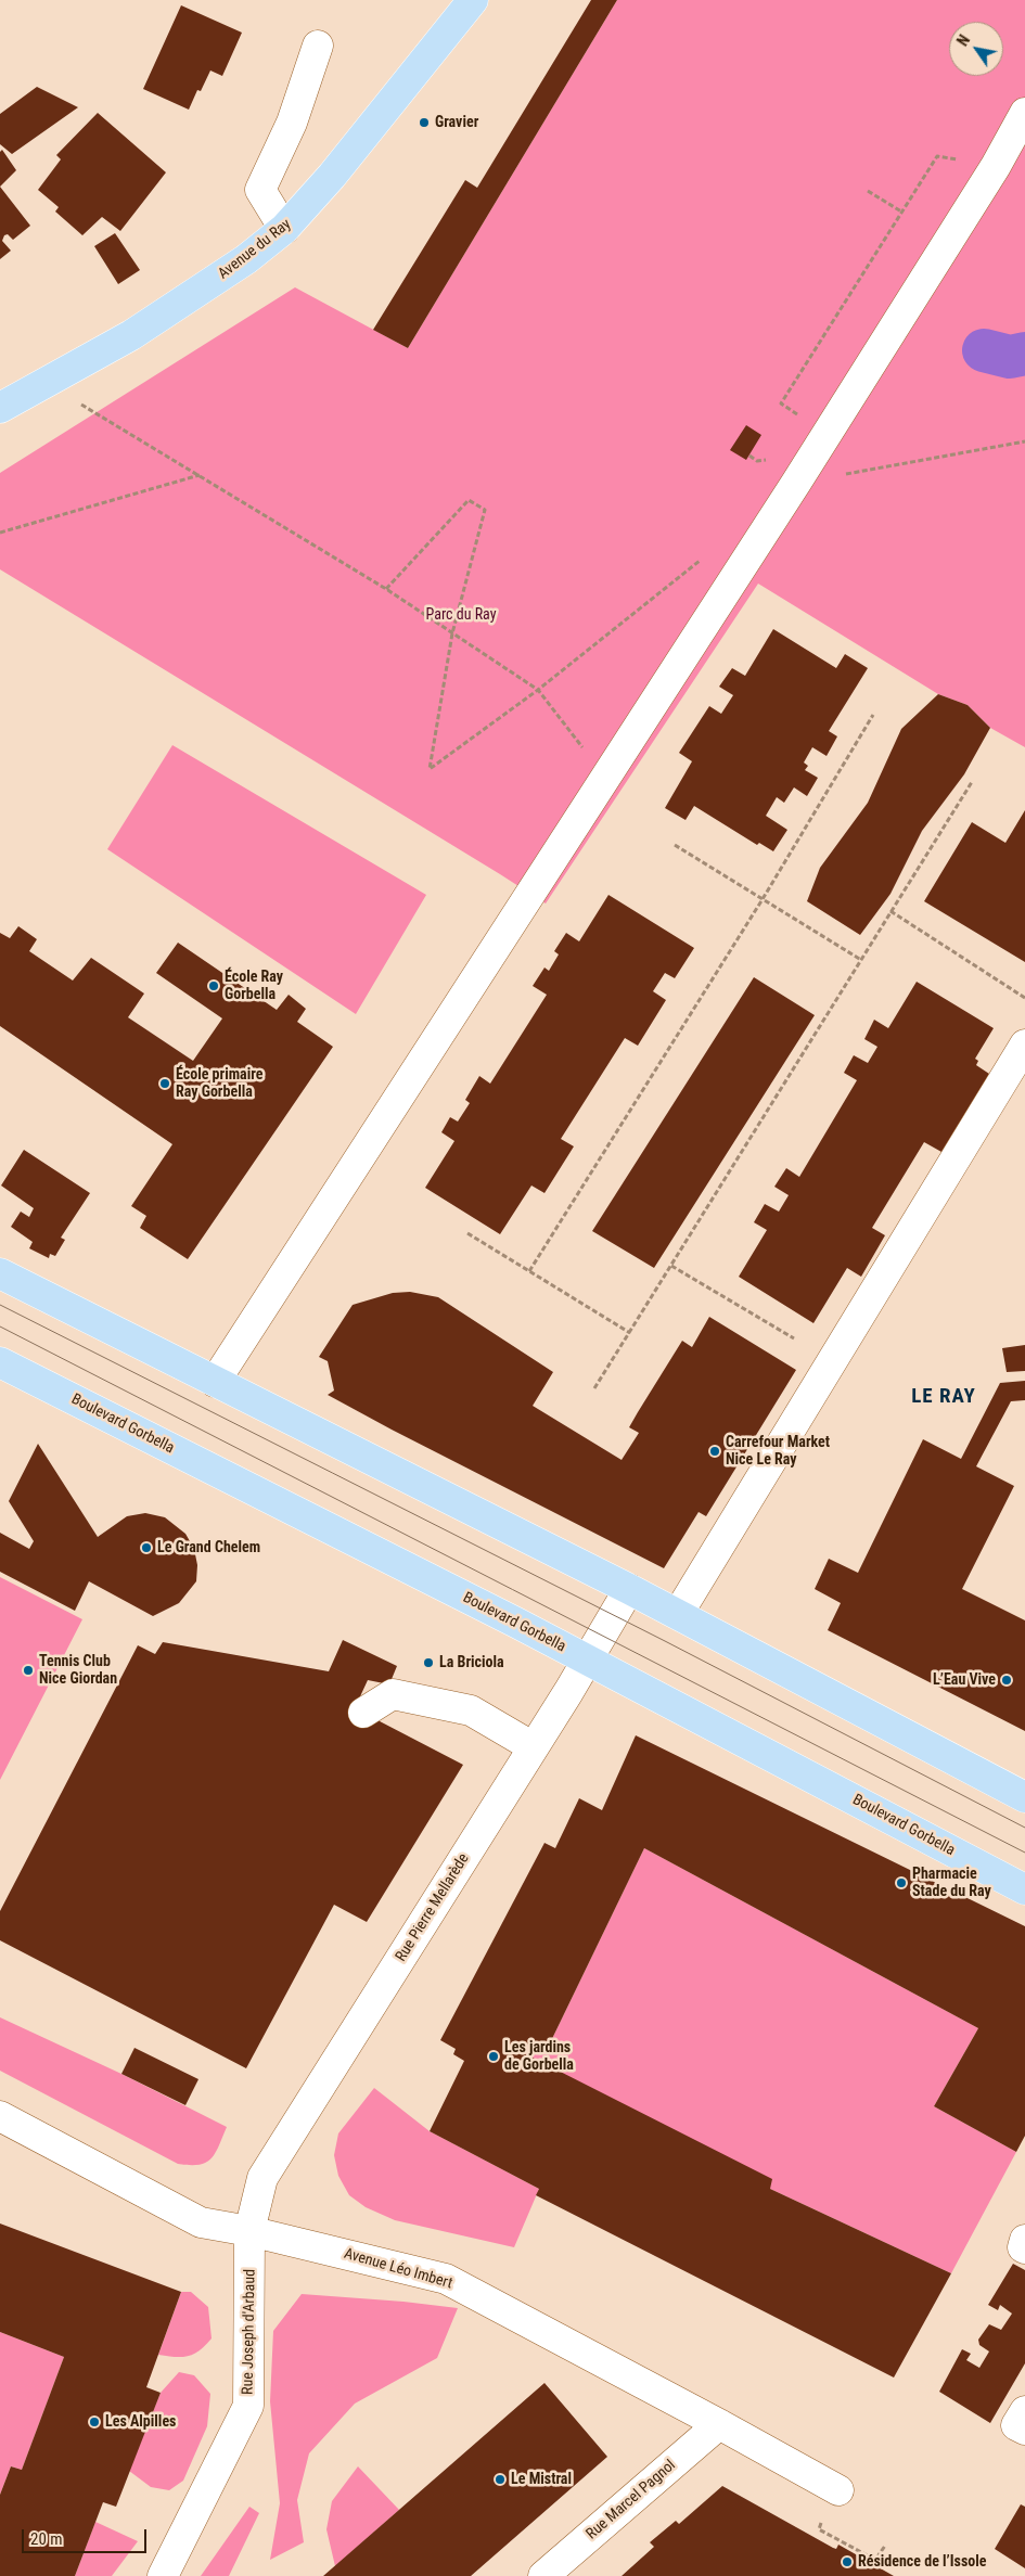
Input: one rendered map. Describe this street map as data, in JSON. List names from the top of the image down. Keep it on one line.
{"streets":{"main road":["Avenue du Ray","Boulevard Gorbella"],"street":["Rue Pierre Mellarède","Avenue Léo Imbert","Rue Joseph d'Arbaud","Rue Marcel Pagnol"]},"crossings":[["Boulevard Gorbella","Rue Pierre Mellarède"],["Rue Pierre Mellarède","Avenue Léo Imbert"],["Rue Pierre Mellarède","Rue Joseph d'Arbaud"],["Avenue Léo Imbert","Rue Joseph d'Arbaud"],["Avenue Léo Imbert","Rue Marcel Pagnol"]],"districts":["LE RAY"],"parks":["Parc du Ray"],"places":["Gravier","École Ray Gorbella","École primaire Ray Gorbella","Carrefour Market Nice Le Ray","Le Grand Chelem","La Briciola","Tennis Club Nice Giordan","L’Eau Vive","Pharmacie Stade du Ray","Les jardins de Gorbella","Les Alpilles","Le Mistral","Résidence de l’Issole"],"scale_bar":"20 m","north":"top left"}
